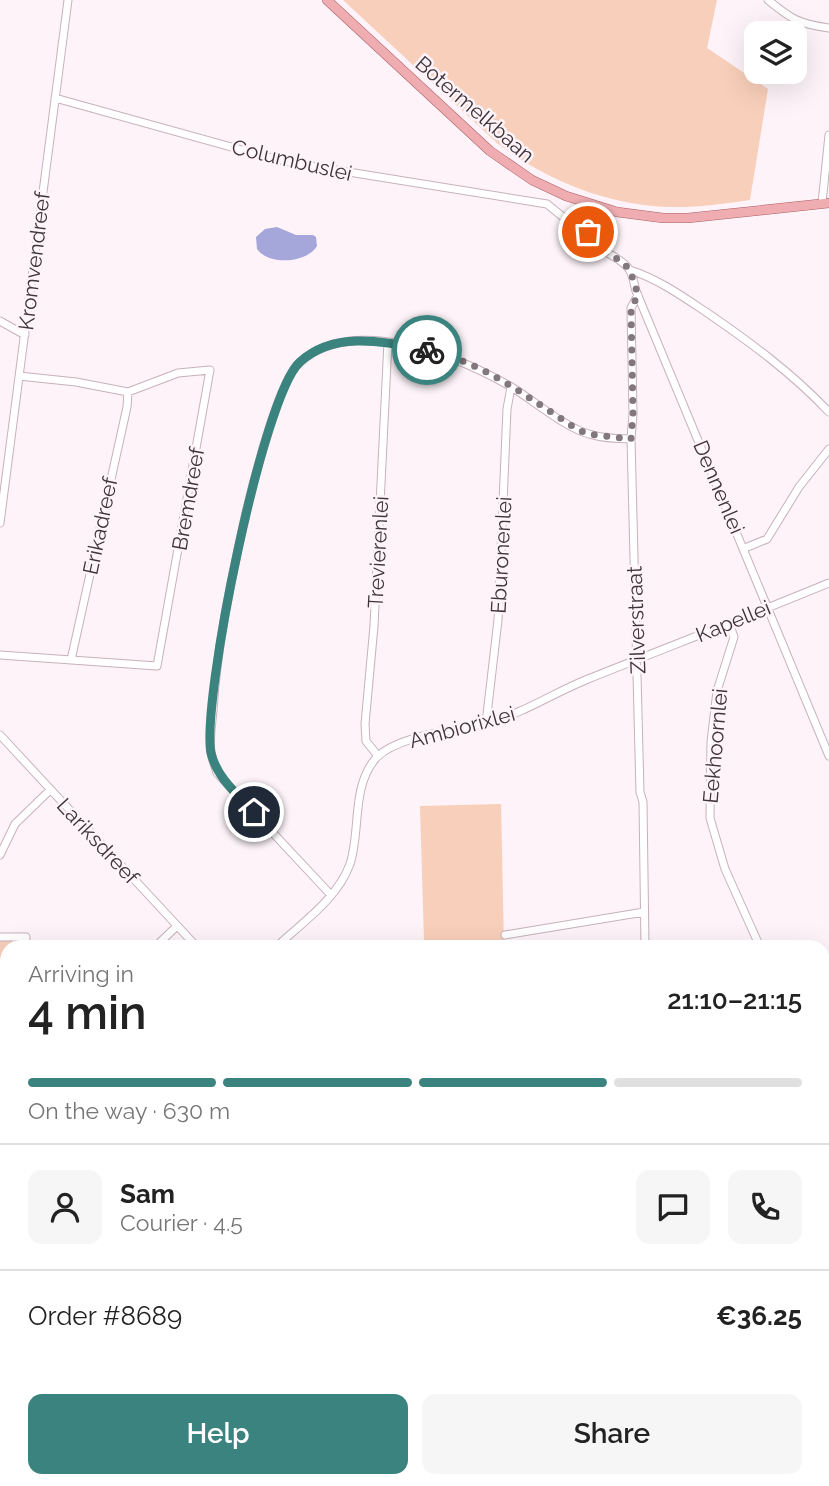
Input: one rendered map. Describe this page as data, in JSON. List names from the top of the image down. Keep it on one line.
{"streets":{"main road":["Botermelkbaan"],"street":["Columbuslei","Kromvendreef","Dennenlei","Bremdreef","Erikadreef","Trevierenlei","Eburonenlei","Zilverstraat","Kapellei","Ambiorixlei","Eekhoornlei","Lariksdreef"]},"crossings":[["Columbuslei","Kromvendreef"],["Dennenlei","Zilverstraat"],["Dennenlei","Kapellei"],["Bremdreef","Erikadreef"],["Trevierenlei","Ambiorixlei"],["Eburonenlei","Ambiorixlei"],["Zilverstraat","Kapellei"],["Zilverstraat","Ambiorixlei"],["Kapellei","Ambiorixlei"],["Kapellei","Eekhoornlei"]],"page":{"heading":["4 min","Arriving in","21:10–21:15"],"panel":["Sam","Courier · 4.5","Order #8689","€36.25"],"bar":"On the way · 630 m","buttons":["Help","Share"]}}
